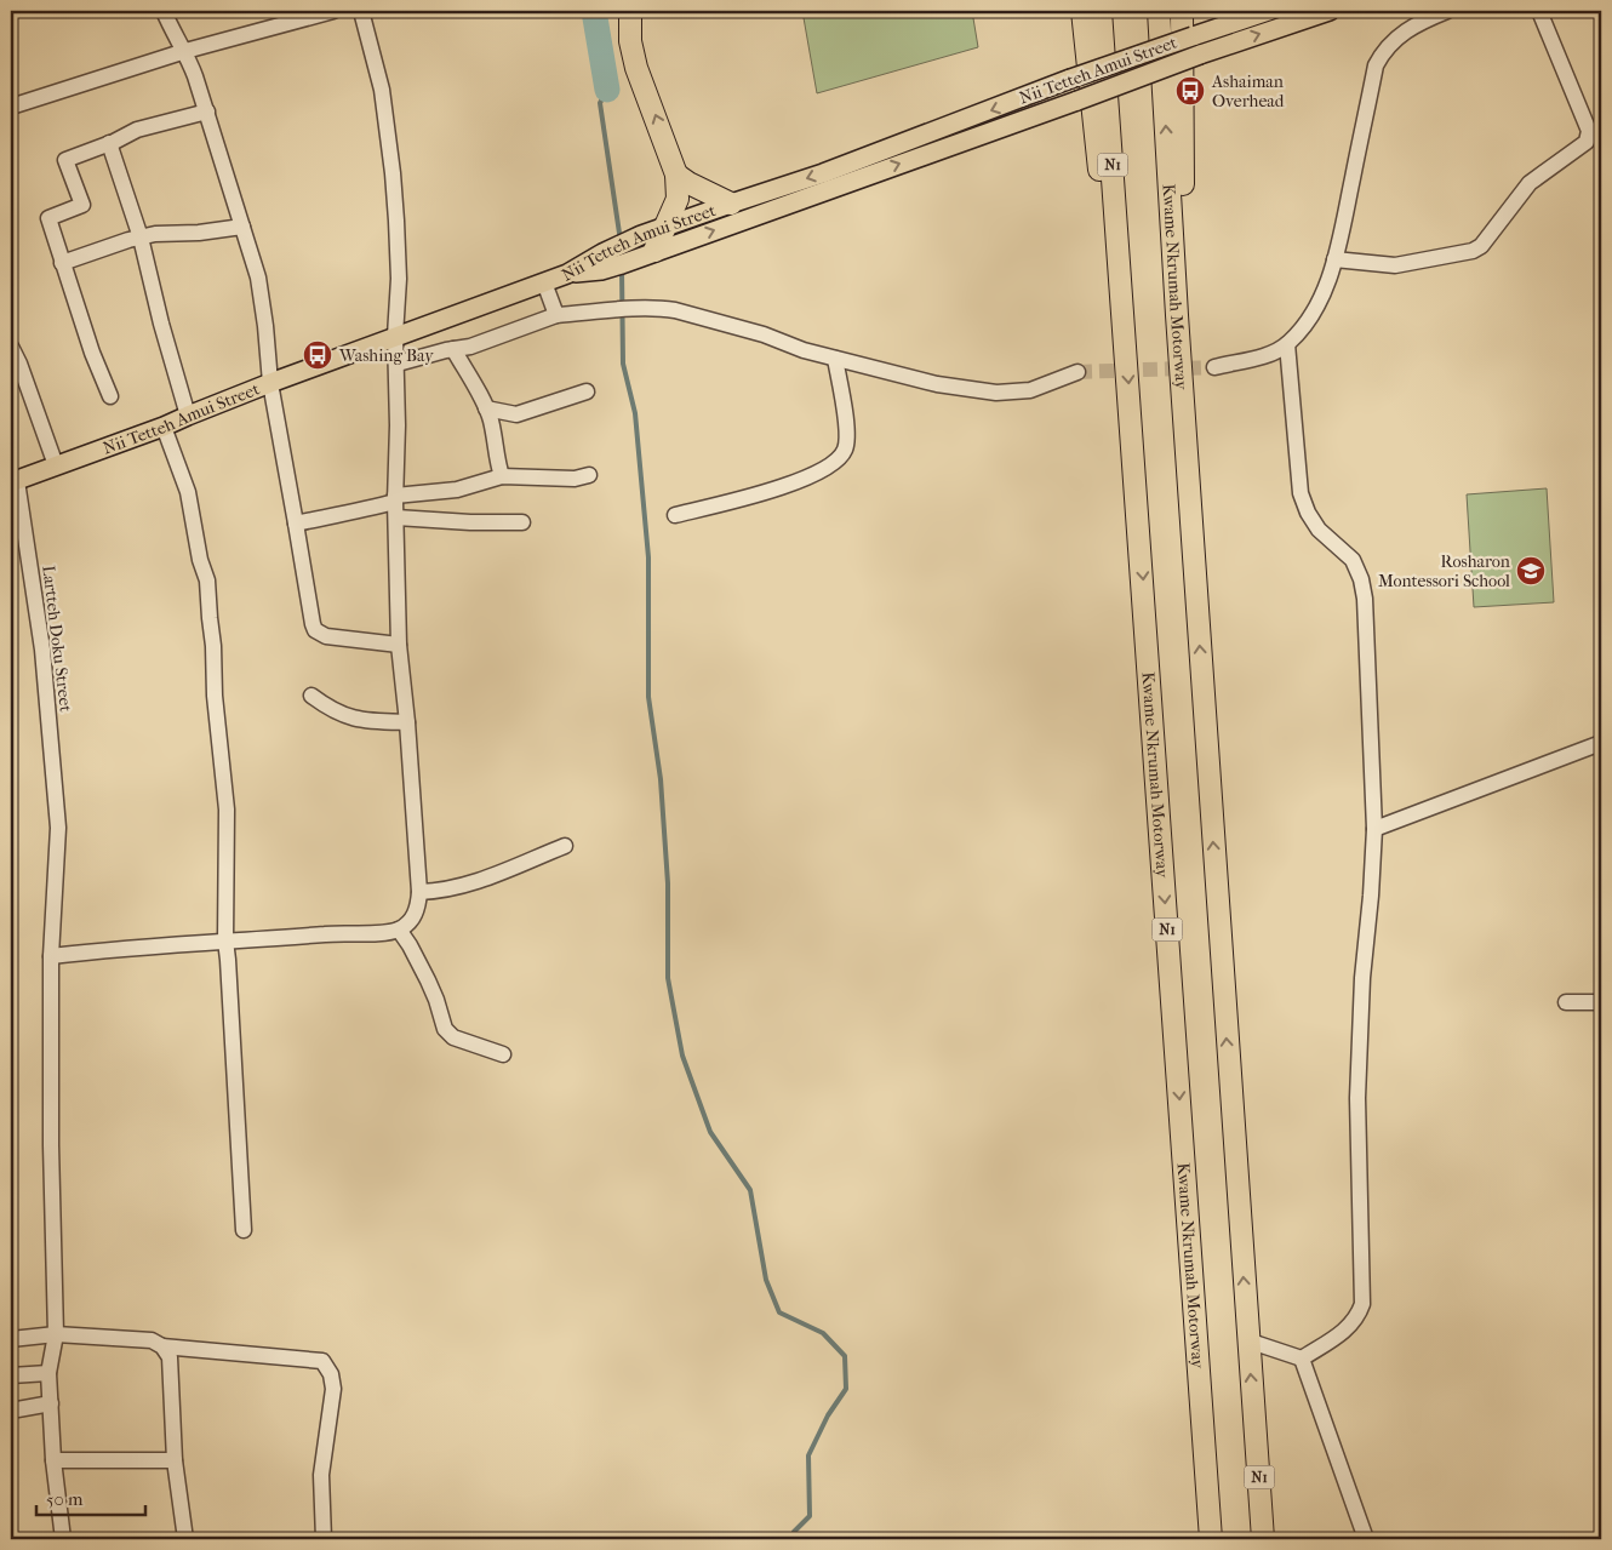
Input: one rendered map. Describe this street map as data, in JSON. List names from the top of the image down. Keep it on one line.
{"streets":{"highway":["N1","Kwame Nkrumah Motorway"],"main road":["Nii Tetteh Amui Street"],"street":["Lartteh Doku Street"]},"crossings":[["Nii Tetteh Amui Street","Lartteh Doku Street"]],"places":{"bus stop":["Ashaiman Overhead","Washing Bay"],"school or university":["Rosharon Montessori School"]},"scale_bar":"50 m"}
